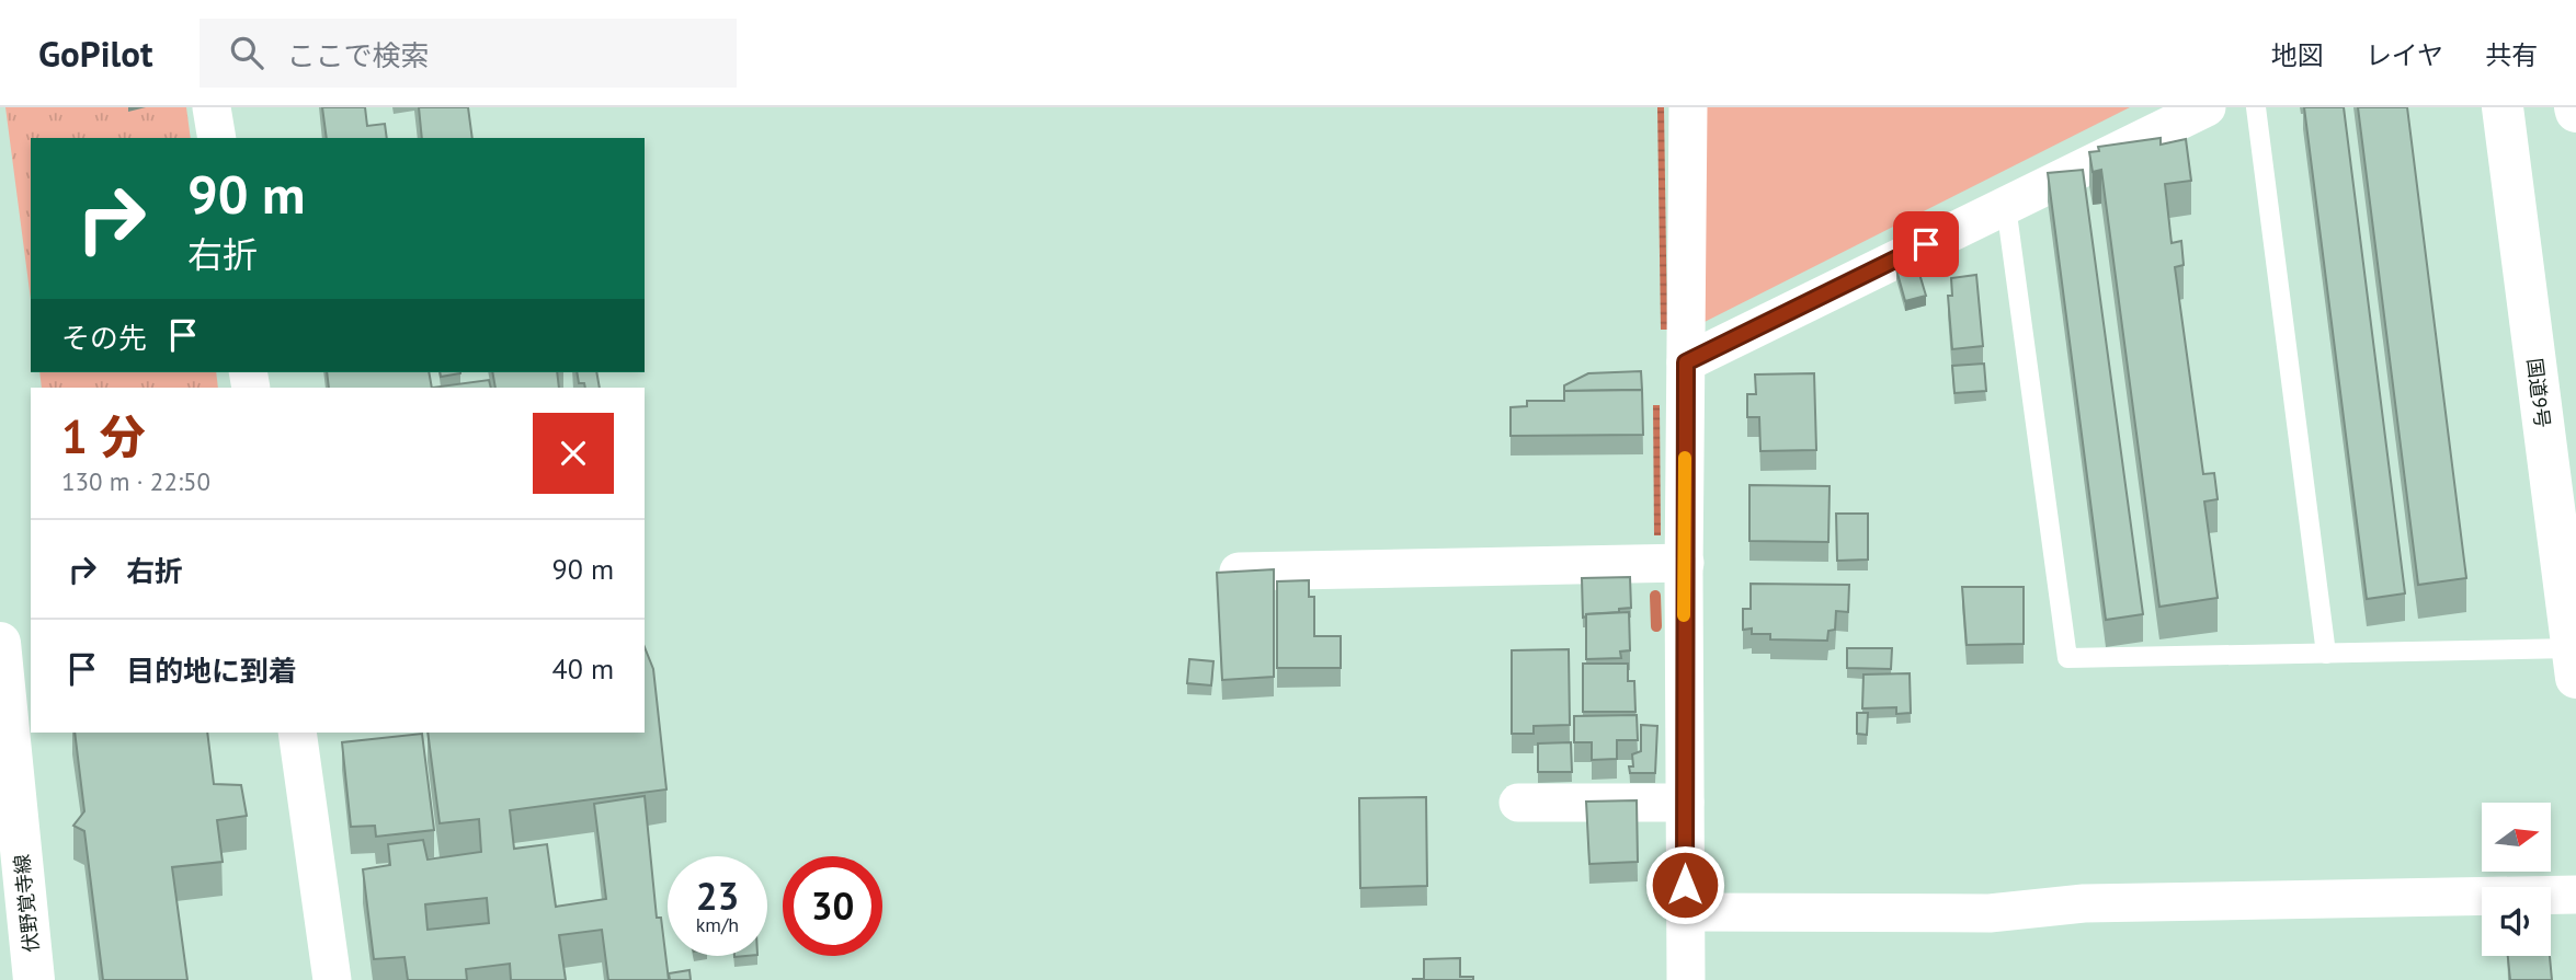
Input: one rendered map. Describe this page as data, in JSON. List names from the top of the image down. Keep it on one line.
{"streets":{"main road":["国道9号","伏野覚寺線"]},"north":"right","page":{"header":"GoPilot","search":"ここで検索","nav":["地図","レイヤ","共有"],"turn":["90 m","右折"],"then":"その先","heading":["1 分","130 m · 22:50"],"list":[{"name":"右折","value":"90 m"},{"name":"目的地に到着","value":"40 m"}],"speed":"23 km/h","limit":"30"}}
